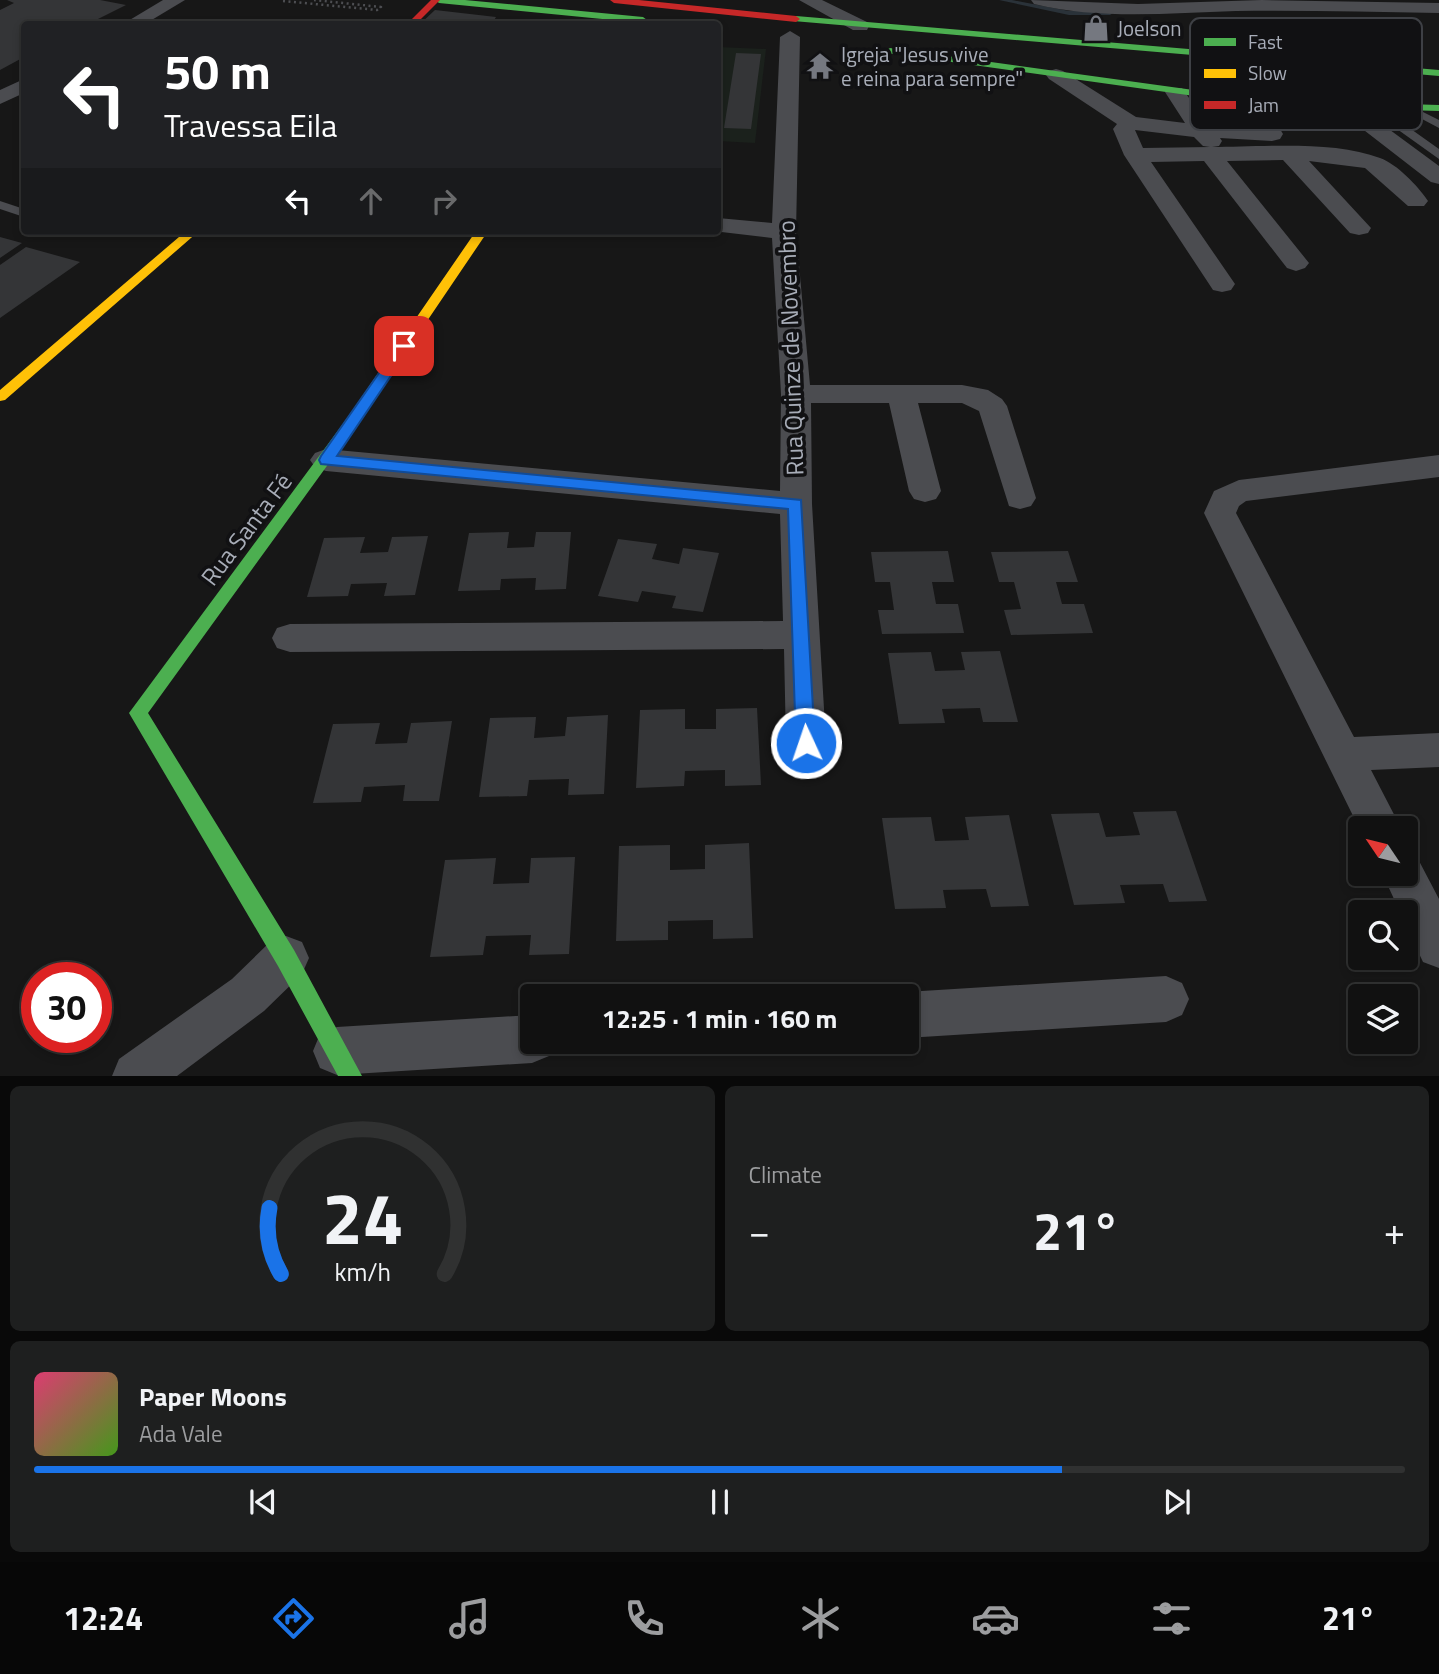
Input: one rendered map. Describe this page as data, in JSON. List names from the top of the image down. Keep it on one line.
{"streets":{"main road":["Rua Santa Fé"],"street":["Rua Quinze de Novembro"]},"places":{"shop":["Joelson"],"temple":["Igreja \"Jesus vive e reina para sempre\""]},"legend":["Fast","Slow","Jam"],"north":"top left","page":{"turn":["50 m","Travessa Eila"],"limit":"30","trip":"12:25 · 1 min · 160 m","tile":"Climate","heat":["−","21°","+"],"song":["Paper Moons","Ada Vale"],"tabs":["12:24","21°"],"gauge":["24","km/h"]}}
